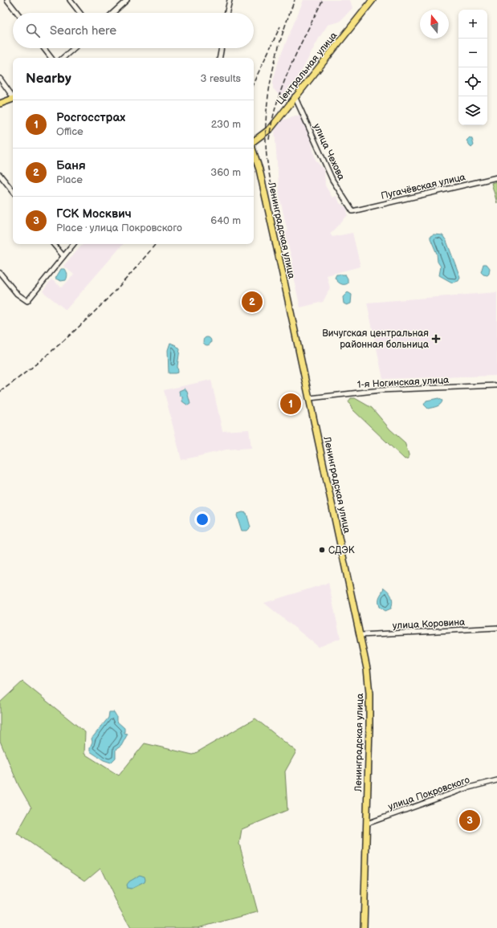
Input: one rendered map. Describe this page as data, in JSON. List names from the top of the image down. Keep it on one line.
{"streets":{"main road":["Центральная улица","Ленинградская улица"],"street":["улица Чехова","Пугачёвская улица","1-я Ногинская улица","улица Коровина","улица Покровского"]},"crossings":[["Центральная улица","улица Чехова"],["улица Чехова","Пугачёвская улица"],["Ленинградская улица","1-я Ногинская улица"],["Ленинградская улица","улица Коровина"],["Ленинградская улица","улица Покровского"]],"places":{"health":["Вичугская центральная районная больница"],"other":["СДЭК"]},"north":"top","page":{"map_buttons":["+","−"],"search":"Search here","heading":["Nearby","3 results"],"list":[{"mark":"1","name":"Росгосстрах","note":"Office","value":"230 m"},{"mark":"2","name":"Баня","note":"Place","value":"360 m"},{"mark":"3","name":"ГСК Москвич","note":"Place · улица Покровского","value":"640 m"}],"pins":["2","1","3"]}}
